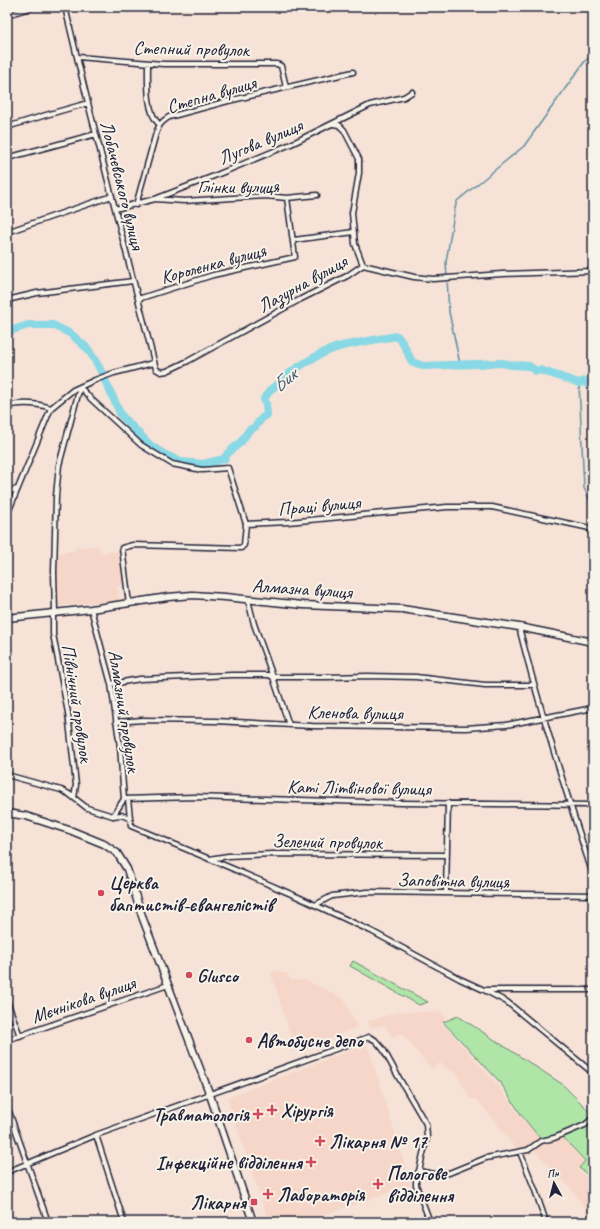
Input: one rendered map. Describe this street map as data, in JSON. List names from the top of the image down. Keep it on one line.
{"streets":{"main road":["Алмазна вулиця"],"street":["Степний провулок","Степна вулиця","Лугова вулиця","Лобачевського вулиця","Глінки вулиця","Короленка вулиця","Лазурна вулиця","Праці вулиця","Північний провулок","Алмазний провулок","Кленова вулиця","Каті Літвінової вулиця","Зелений провулок","Заповітна вулиця","Мєчнікова вулиця"]},"crossings":[["Степний провулок","Степна вулиця"],["Степний провулок","Лобачевського вулиця"],["Степна вулиця","Лугова вулиця"],["Лугова вулиця","Лобачевського вулиця"],["Лугова вулиця","Глінки вулиця"],["Лобачевського вулиця","Короленка вулиця"],["Лобачевського вулиця","Лазурна вулиця"],["Глінки вулиця","Короленка вулиця"],["Алмазна вулиця","Північний провулок"],["Алмазна вулиця","Алмазний провулок"],["Алмазний провулок","Кленова вулиця"],["Алмазний провулок","Каті Літвінової вулиця"]],"water":["Бик"],"places":{"other":["Церква баптистів-євангелістів","Glusco","Автобусне депо"],"health":["Хірургія","Травматологія","Лікарня № 17","Інфекційне відділення","Пологове відділення","Лабораторія"],"transit":["Лікарня"]},"north":"top"}
